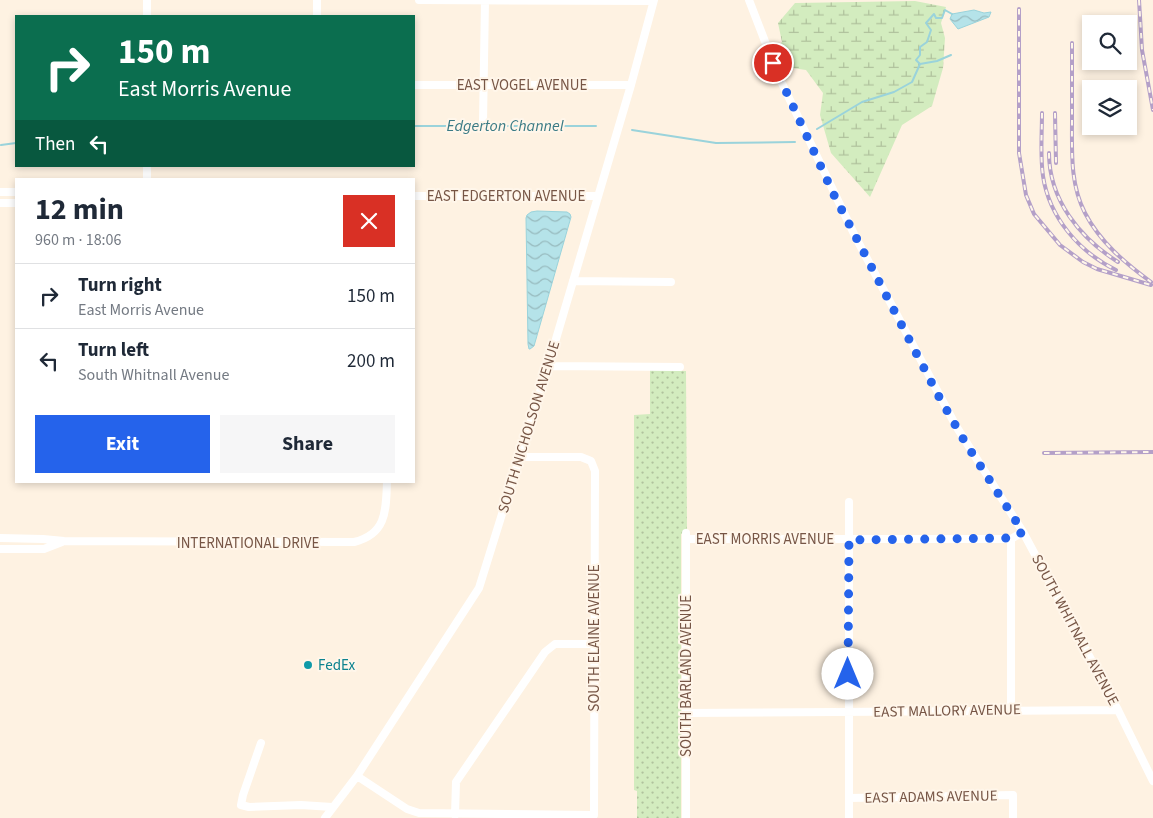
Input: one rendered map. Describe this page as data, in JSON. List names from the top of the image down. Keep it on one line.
{"streets":{"street":["EAST VOGEL AVENUE","EAST EDGERTON AVENUE","SOUTH NICHOLSON AVENUE","EAST MORRIS AVENUE","INTERNATIONAL DRIVE","SOUTH WHITNALL AVENUE","SOUTH ELAINE AVENUE","SOUTH BARLAND AVENUE","EAST MALLORY AVENUE","EAST ADAMS AVENUE"]},"crossings":[["EAST VOGEL AVENUE","SOUTH NICHOLSON AVENUE"],["EAST EDGERTON AVENUE","SOUTH NICHOLSON AVENUE"],["SOUTH NICHOLSON AVENUE","SOUTH ELAINE AVENUE"],["EAST MORRIS AVENUE","SOUTH WHITNALL AVENUE"],["EAST MORRIS AVENUE","SOUTH BARLAND AVENUE"],["SOUTH WHITNALL AVENUE","EAST MALLORY AVENUE"],["SOUTH BARLAND AVENUE","EAST MALLORY AVENUE"]],"water":["Edgerton Channel"],"places":["FedEx"],"page":{"turn":["150 m","East Morris Avenue"],"then":"Then","heading":["12 min","960 m · 18:06"],"list":[{"name":"Turn right","note":"East Morris Avenue","value":"150 m"},{"name":"Turn left","note":"South Whitnall Avenue","value":"200 m"}],"buttons":["Exit","Share"]}}
